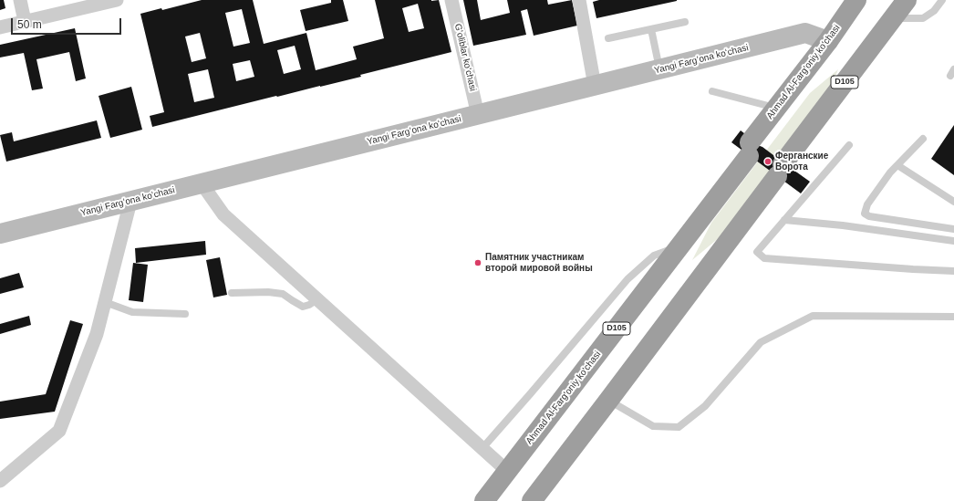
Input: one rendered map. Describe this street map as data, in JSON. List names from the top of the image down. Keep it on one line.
{"streets":{"highway":["Ahmad Al-Farg'oniy ko'chasi","D105"],"main road":["Yangi Fargʻona koʻchasi"],"street":["Gʻoliblar koʻchasi"]},"crossings":[["Gʻoliblar koʻchasi","Yangi Fargʻona koʻchasi"],["Yangi Fargʻona koʻchasi","Ahmad Al-Farg'oniy ko'chasi"]],"places":["Ферганские Ворота","Памятник участникам второй мировой войны"],"scale_bar":"50 m"}
